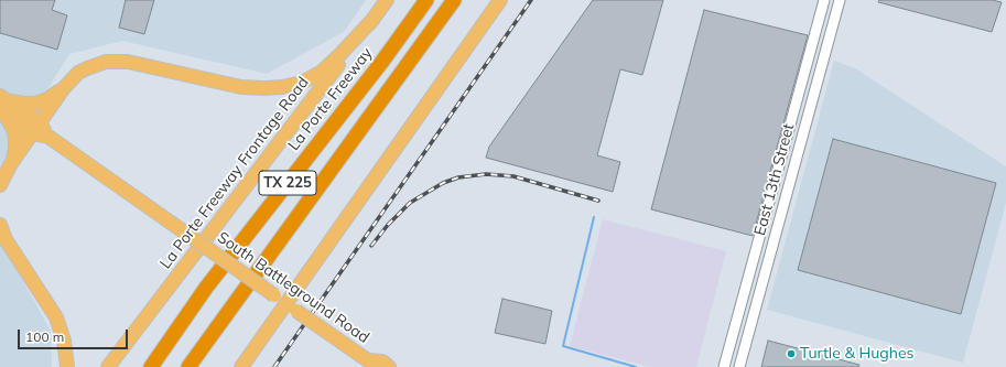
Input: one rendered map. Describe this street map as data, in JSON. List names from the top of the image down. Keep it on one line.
{"streets":{"highway":["La Porte Freeway","TX 225"],"main road":["La Porte Freeway Frontage Road","South Battleground Road"],"street":["East 13th Street"]},"places":["Turtle & Hughes"],"scale_bar":"100 m"}
